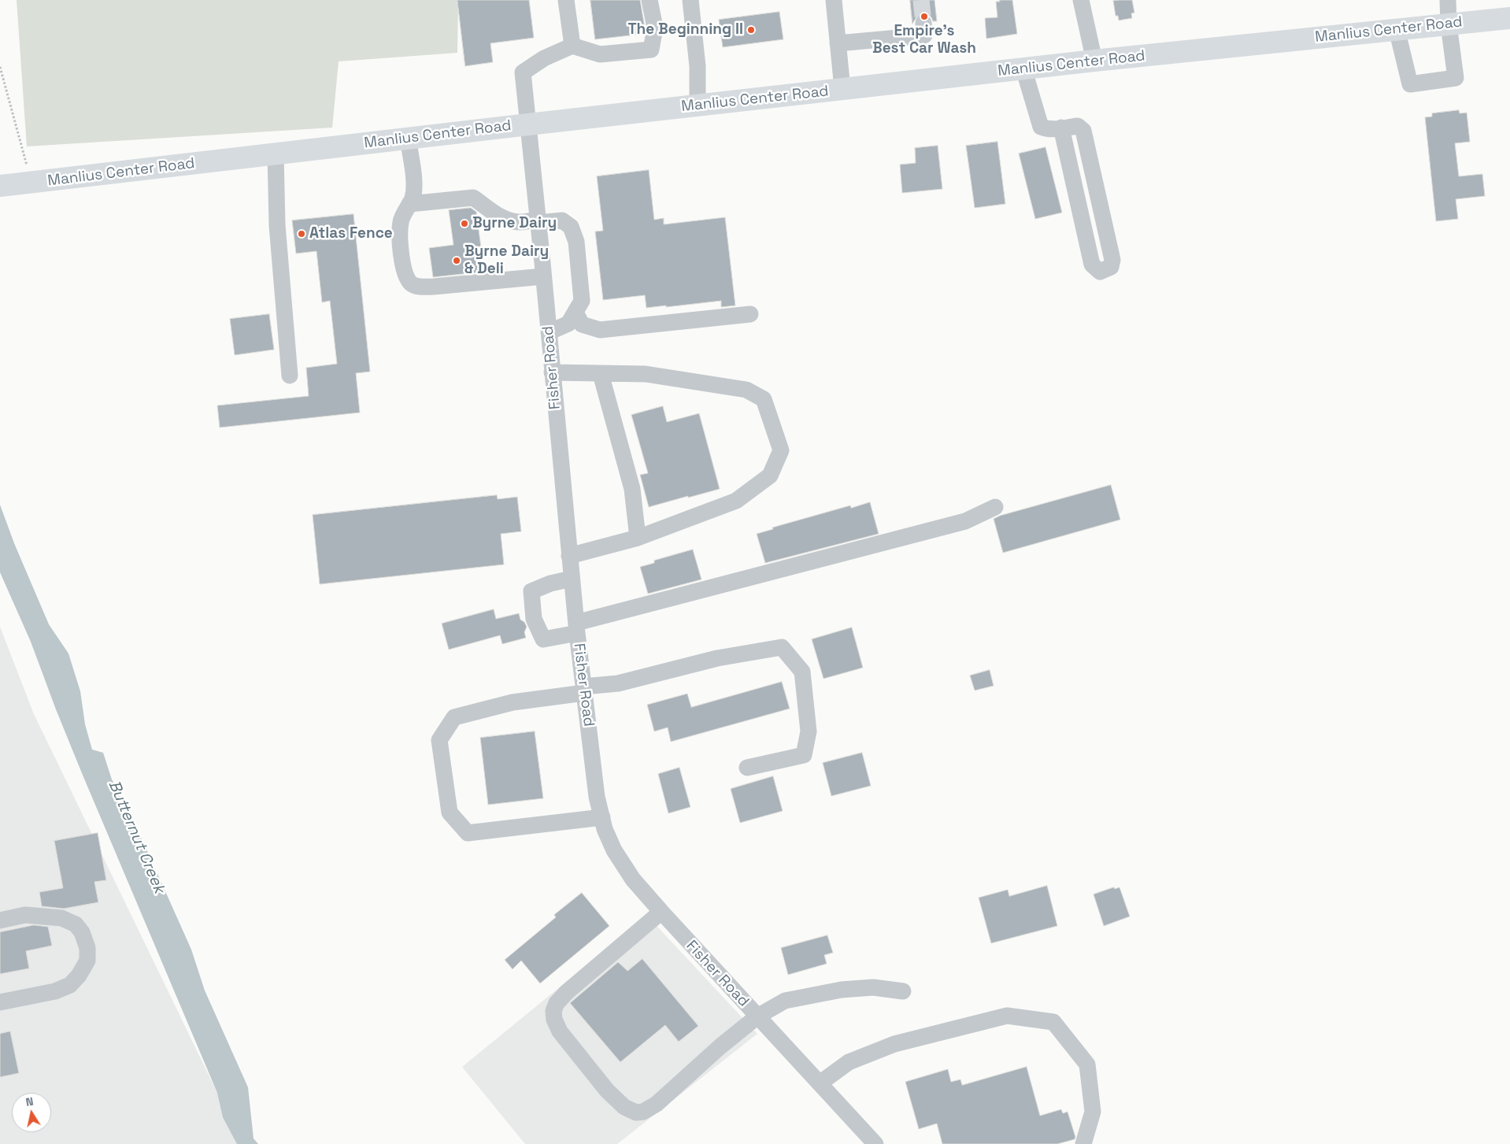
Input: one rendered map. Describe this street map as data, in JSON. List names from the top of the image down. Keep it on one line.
{"streets":{"main road":["Manlius Center Road"],"street":["Fisher Road"]},"crossings":[["Manlius Center Road","Fisher Road"]],"water":["Butternut Creek"],"places":["Empire's Best Car Wash","The Beginning II","Byrne Dairy","Atlas Fence","Byrne Dairy & Deli"],"north":"top"}
